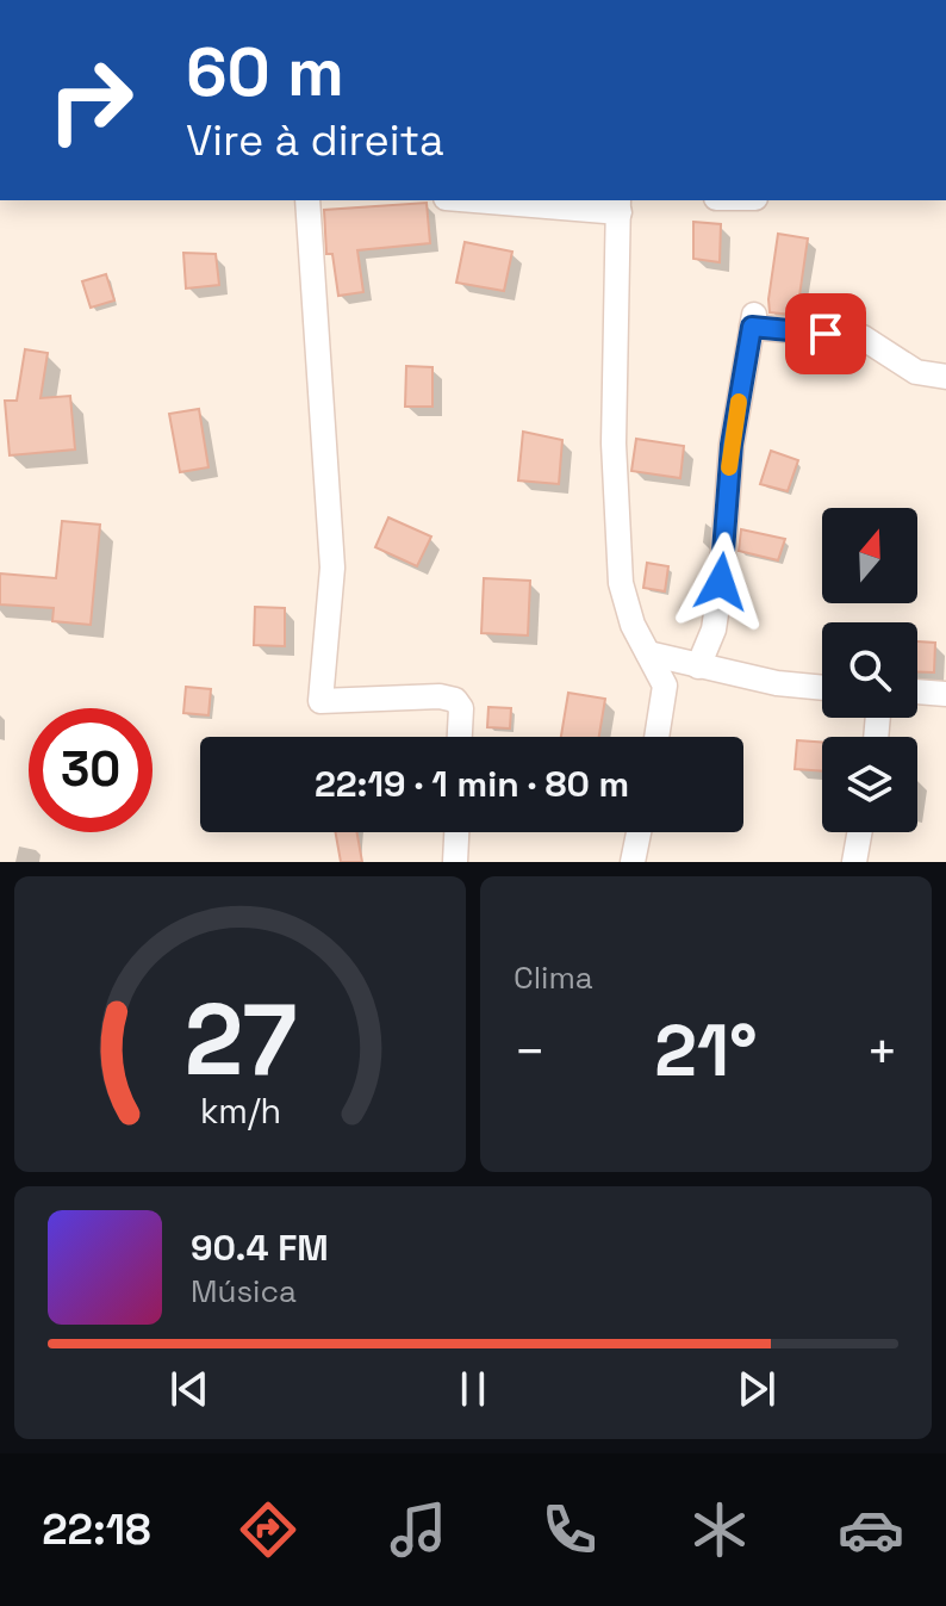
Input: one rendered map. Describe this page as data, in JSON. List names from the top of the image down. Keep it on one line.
{"north":"top","page":{"turn":["60 m","Vire à direita"],"limit":"30","trip":"22:19 · 1 min · 80 m","tile":"Clima","heat":["−","21°","+"],"song":["90.4 FM","Música"],"tabs":"22:18","gauge":["27","km/h"]}}
